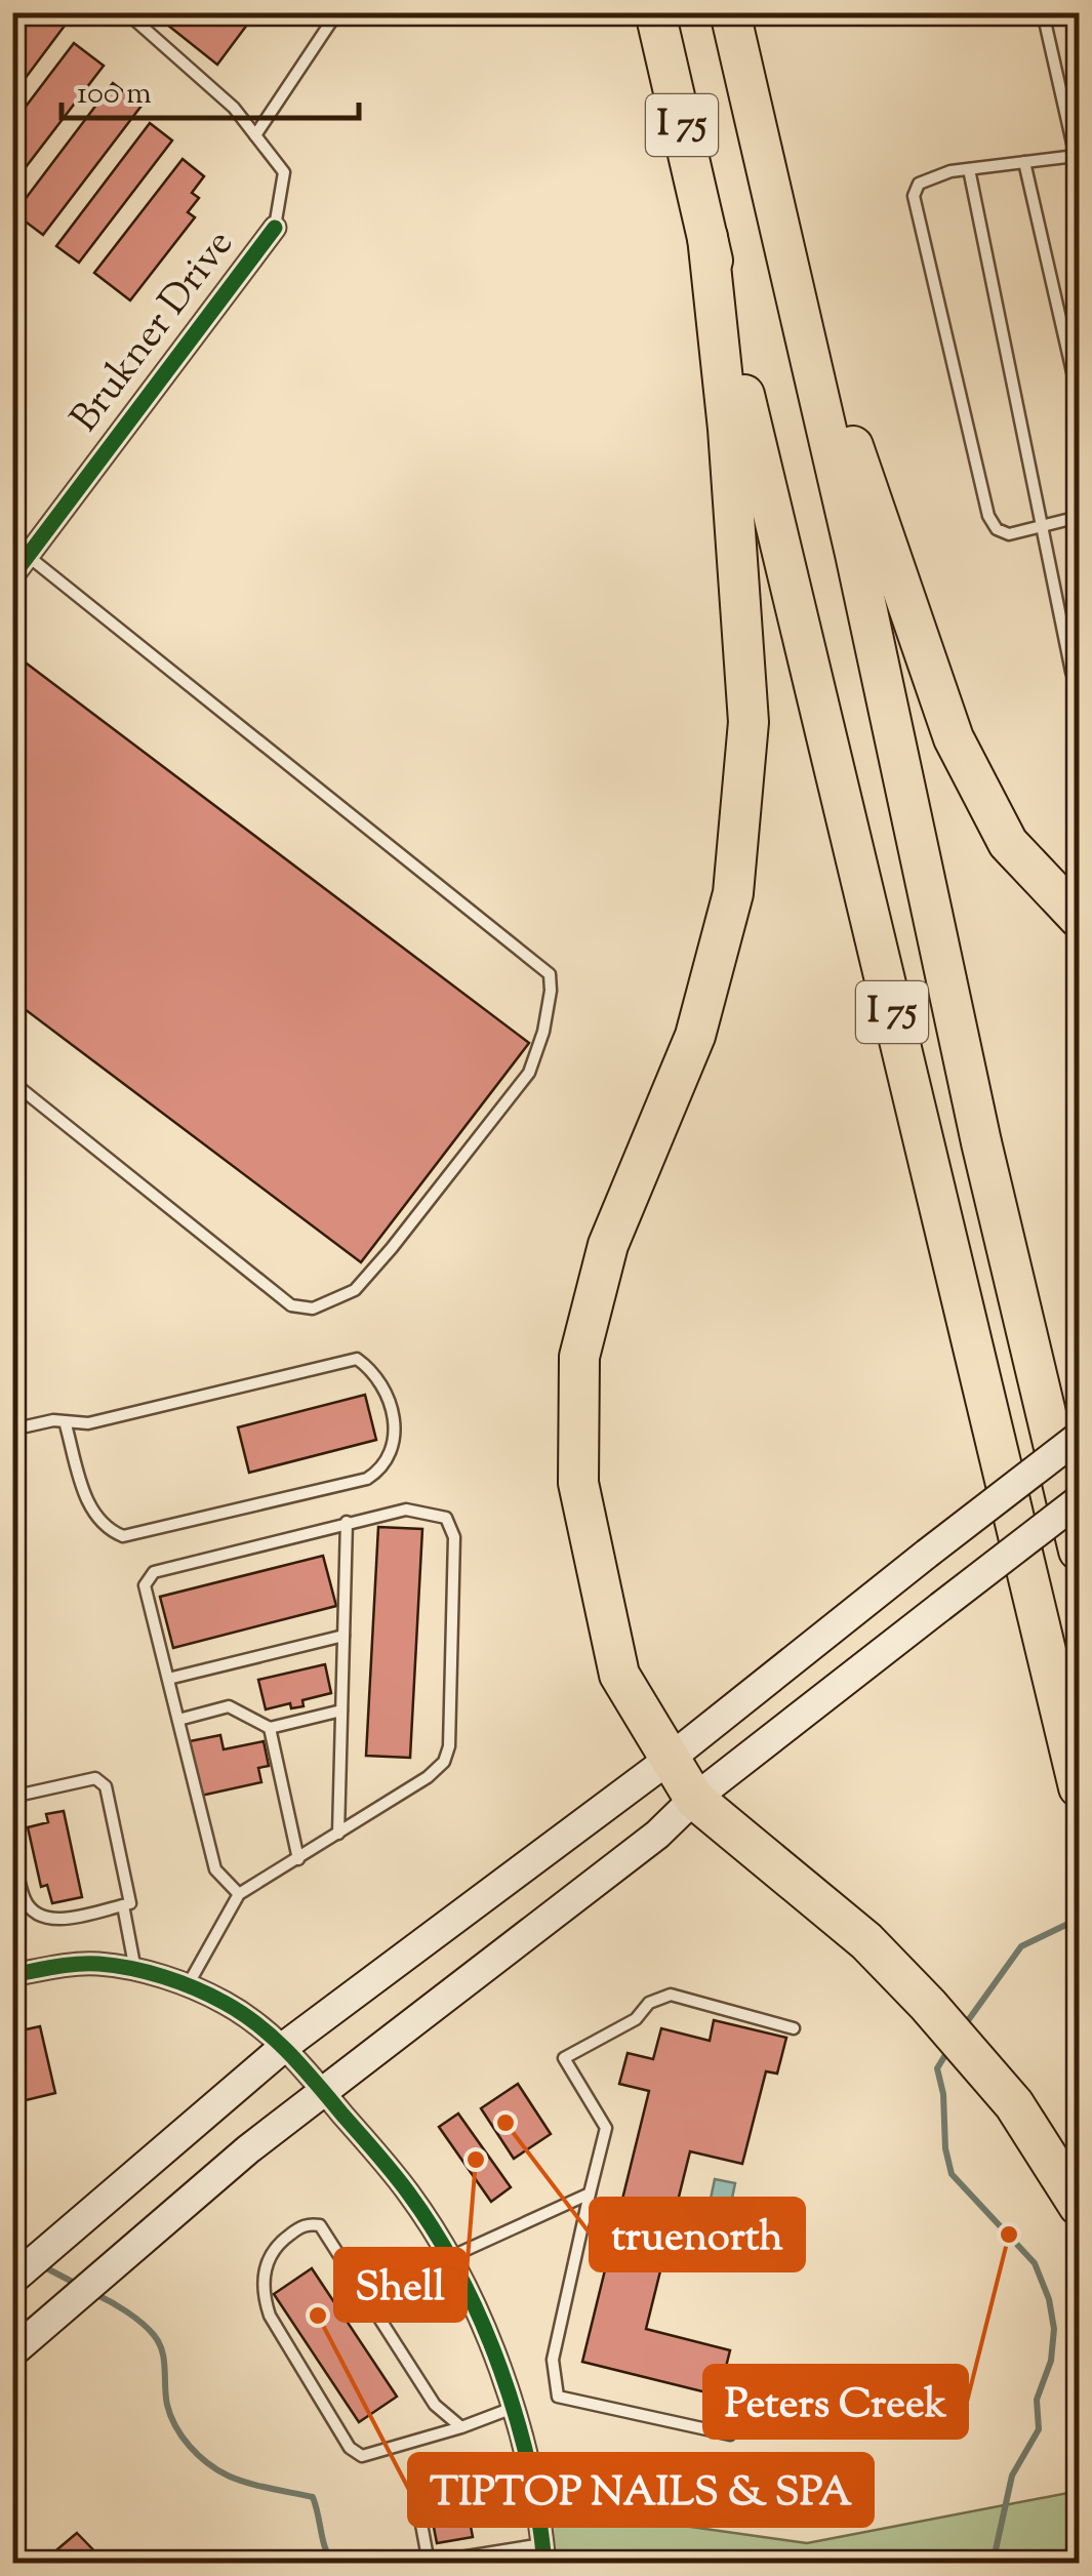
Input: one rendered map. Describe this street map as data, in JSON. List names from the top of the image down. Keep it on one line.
{"streets":{"highway":["I 75"],"street":["Brukner Drive"]},"places":["truenorth","Shell","Peters Creek","TIPTOP NAILS & SPA"],"scale_bar":"100 m"}
